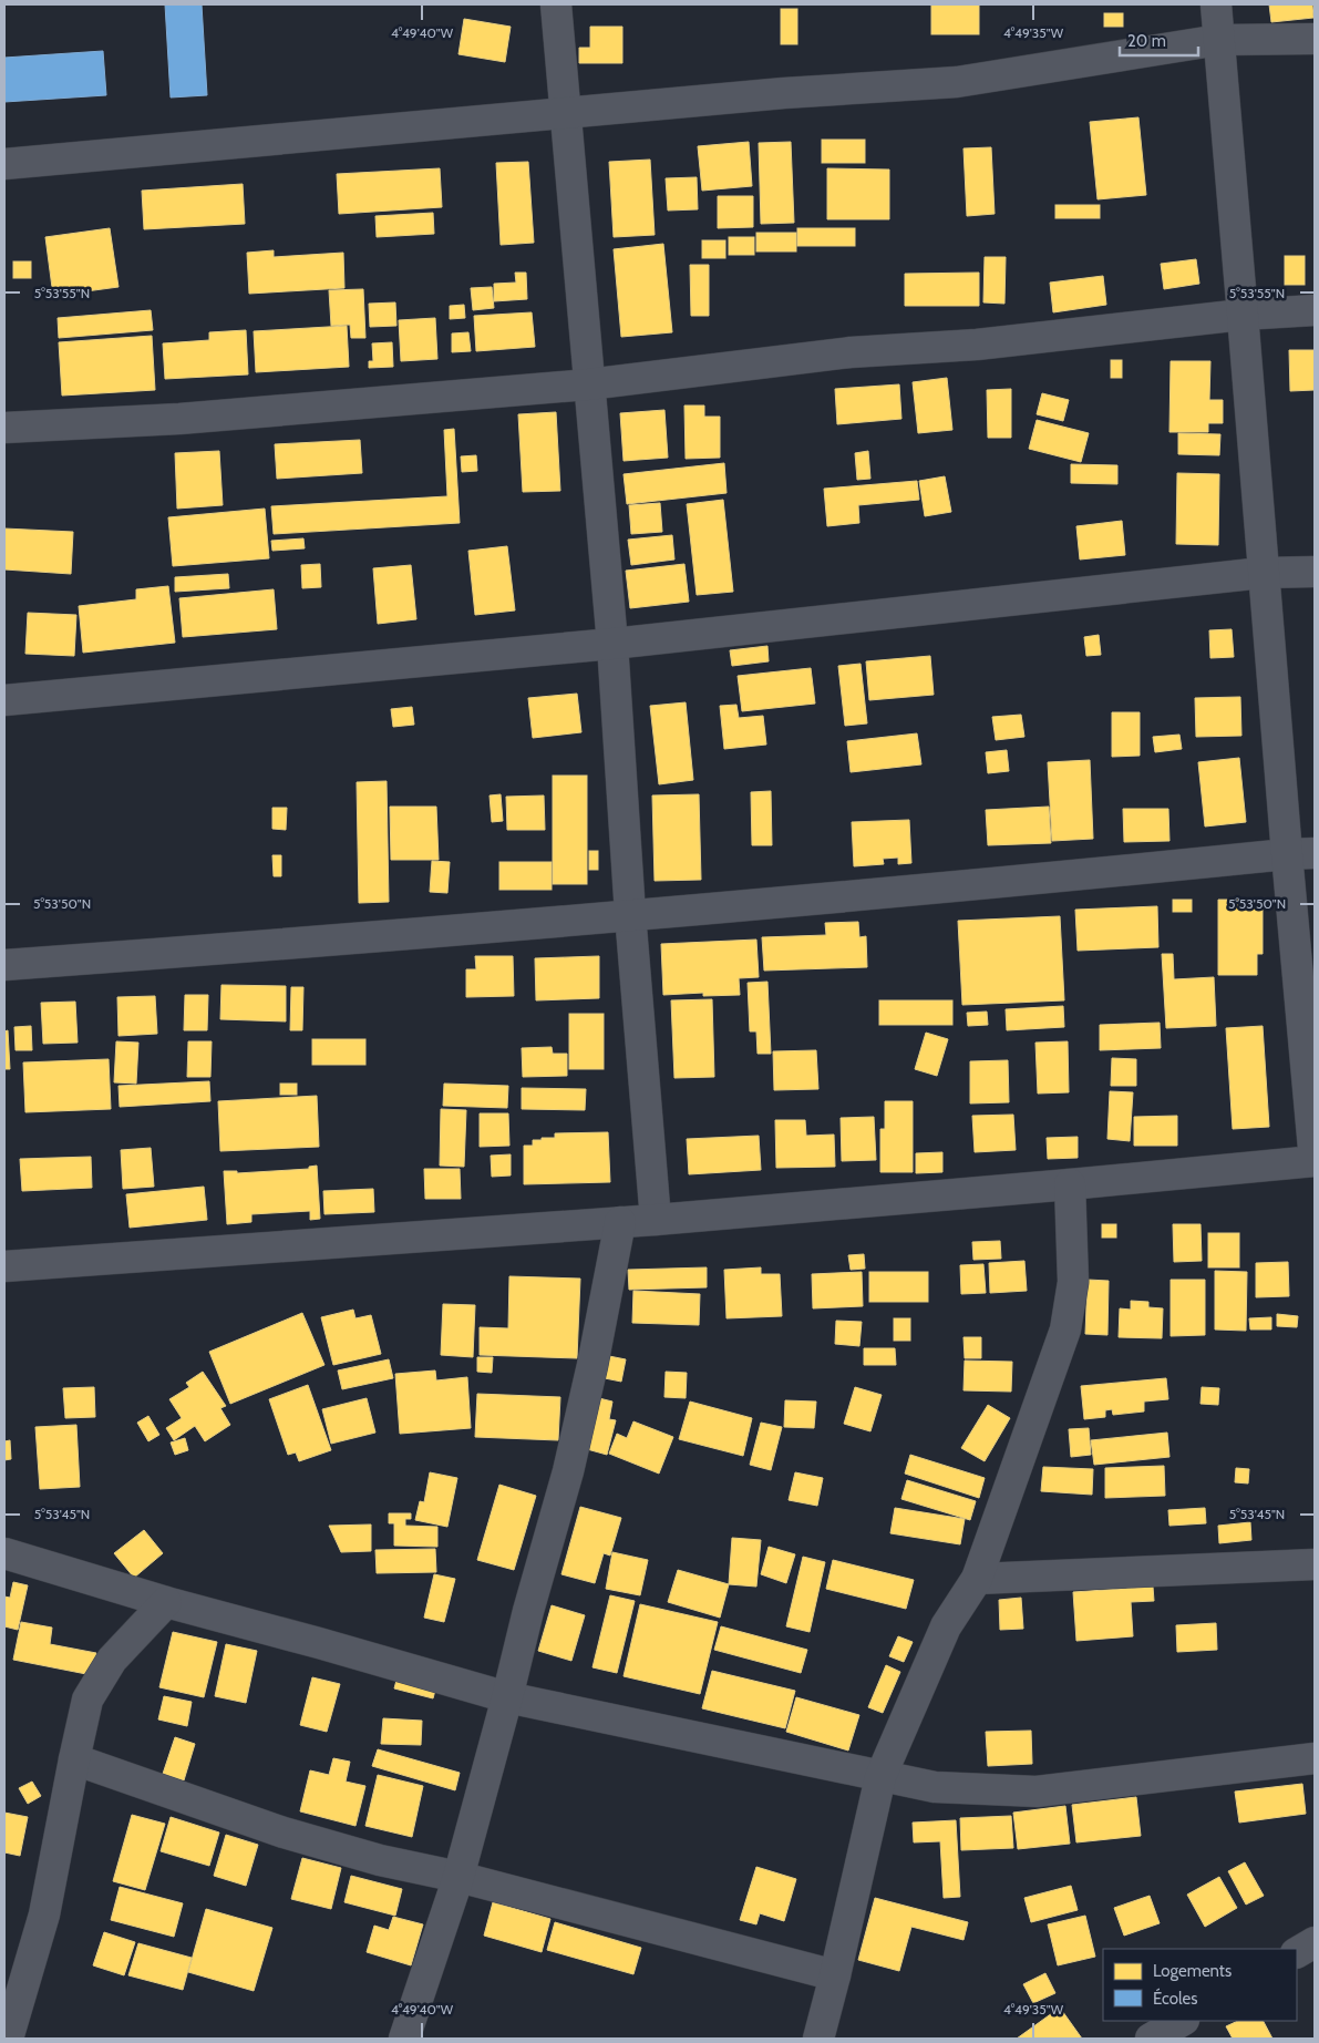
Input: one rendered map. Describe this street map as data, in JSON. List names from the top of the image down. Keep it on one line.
{"legend":["Logements","Écoles"],"scale_bar":"20 m","coordinates":["4°49'40\"W","4°49'35\"W","5°53'55\"N","5°53'50\"N","5°53'45\"N"]}
